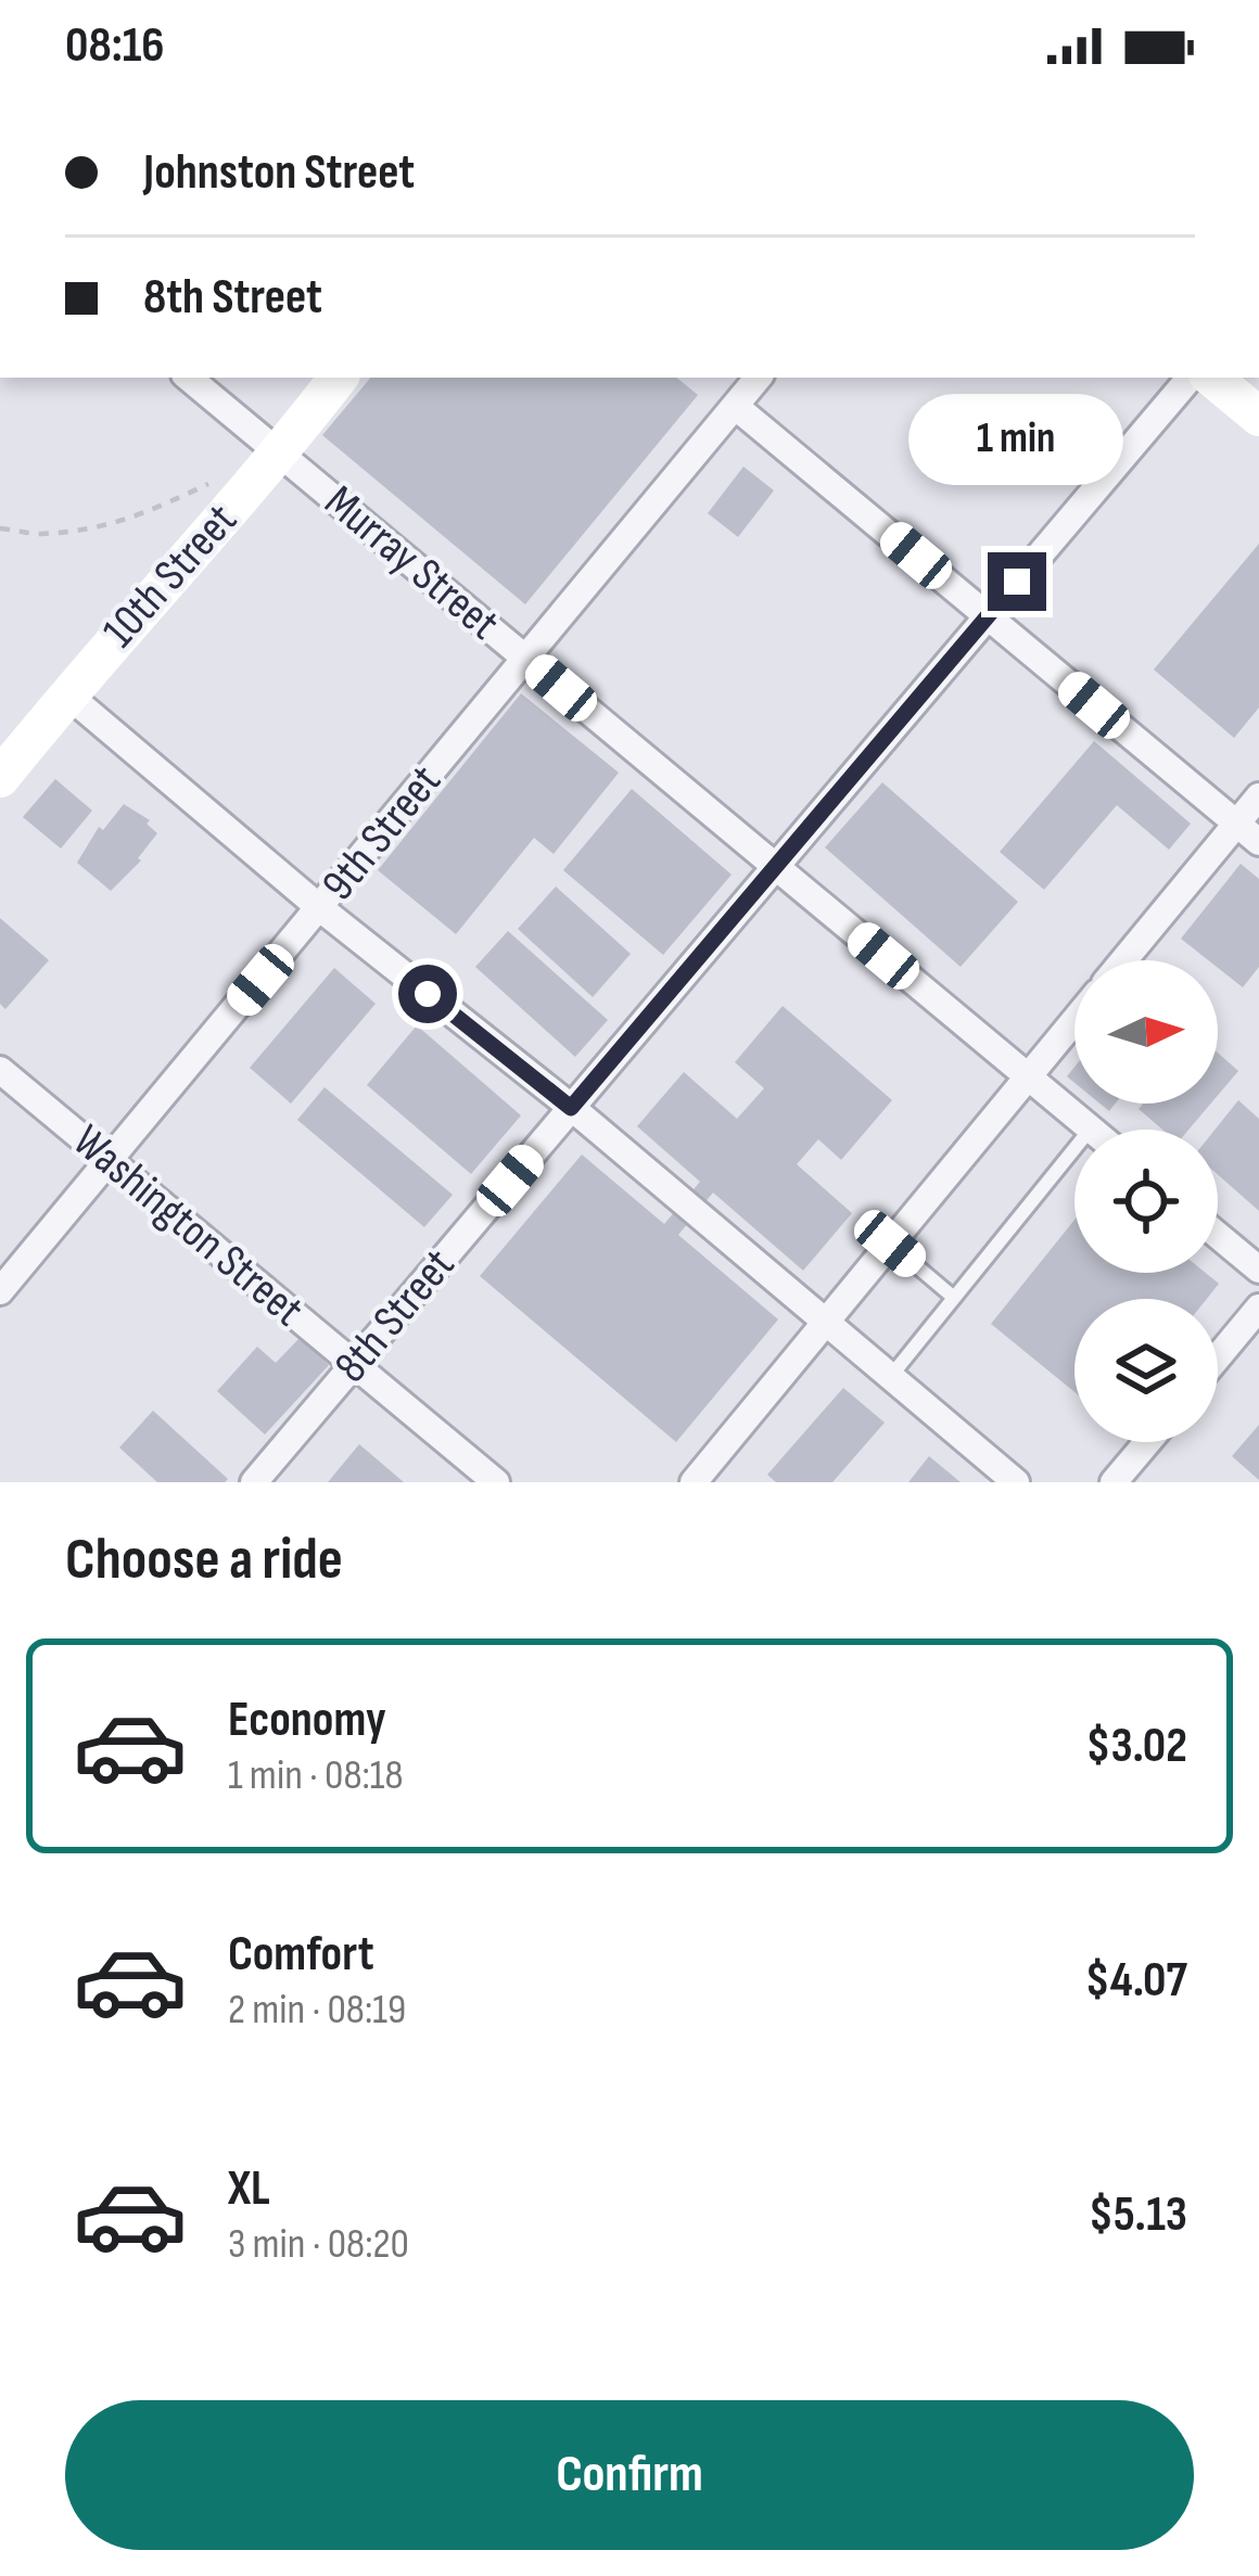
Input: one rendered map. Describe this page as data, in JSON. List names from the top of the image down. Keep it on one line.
{"streets":{"main road":["10th Street"],"street":["Murray Street","9th Street","Washington Street","8th Street"]},"crossings":[["Murray Street","10th Street"],["Murray Street","9th Street"],["Murray Street","8th Street"],["9th Street","Washington Street"],["Washington Street","8th Street"]],"north":"right","page":{"status":"08:16","banner":["Johnston Street","8th Street"],"bubble":"1 min","heading":"Choose a ride","list":[{"name":"Economy","note":"1 min · 08:18","value":"$3.02"},{"name":"Comfort","note":"2 min · 08:19","value":"$4.07"},{"name":"XL","note":"3 min · 08:20","value":"$5.13"}],"buttons":"Confirm"}}
